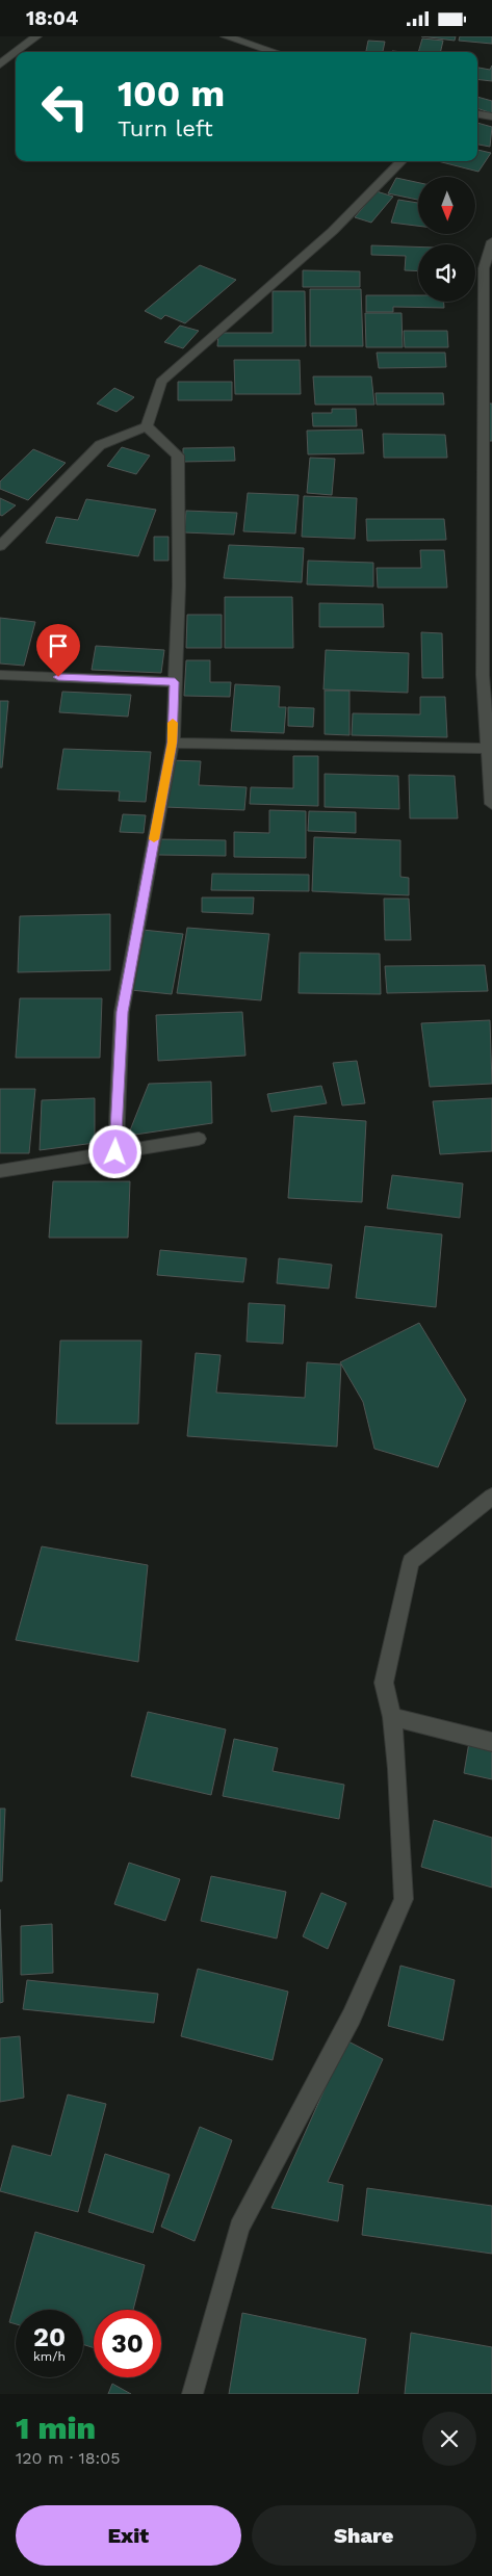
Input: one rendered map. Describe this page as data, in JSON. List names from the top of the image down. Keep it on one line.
{"north":"bottom","page":{"status":"18:04","turn":["100 m","Turn left"],"speed":"20 km/h","limit":"30","heading":["1 min","120 m · 18:05"],"buttons":["Exit","Share"]}}
